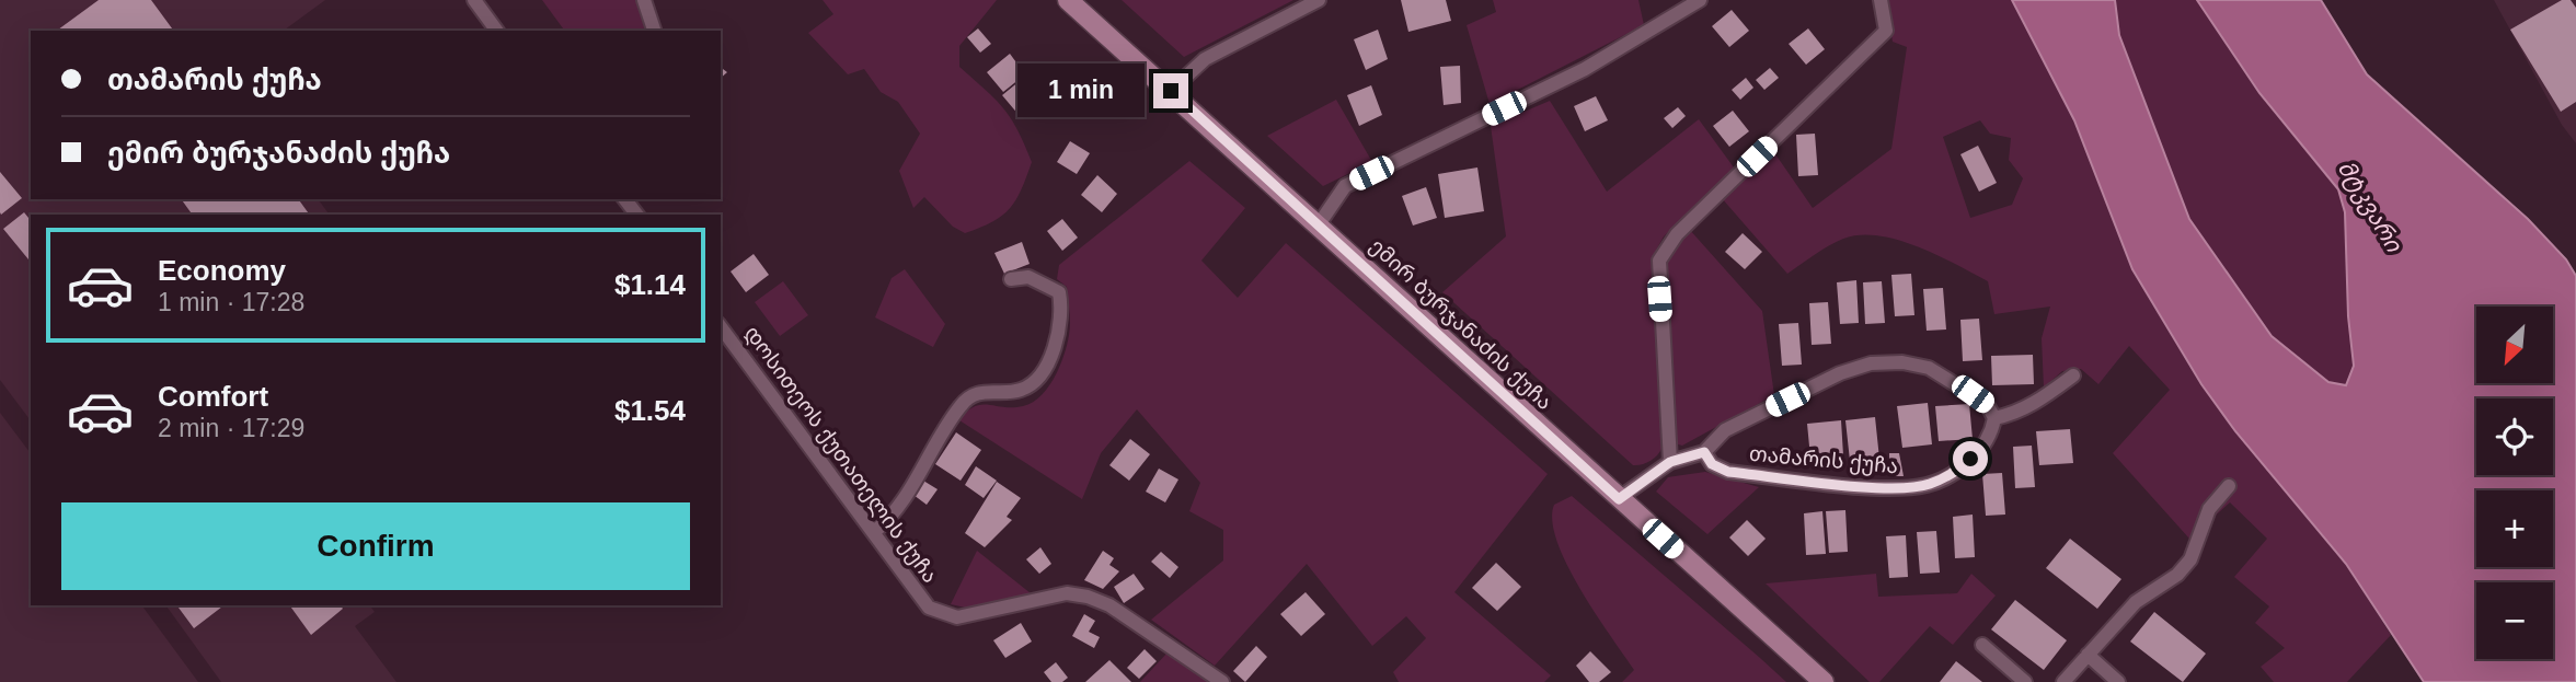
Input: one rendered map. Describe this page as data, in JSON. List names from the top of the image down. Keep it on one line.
{"streets":{"street":["ემირ ბურჯანაძის ქუჩა","დოსითეოს ქუთათელის ქუჩა","თამარის ქუჩა"]},"crossings":[["ემირ ბურჯანაძის ქუჩა","თამარის ქუჩა"]],"water":["მტკვარი"],"north":"bottom left","page":{"banner":["თამარის ქუჩა","ემირ ბურჯანაძის ქუჩა"],"bubble":"1 min","list":[{"name":"Economy","note":"1 min · 17:28","value":"$1.14"},{"name":"Comfort","note":"2 min · 17:29","value":"$1.54"}],"map_buttons":["+","−"],"buttons":"Confirm"}}
